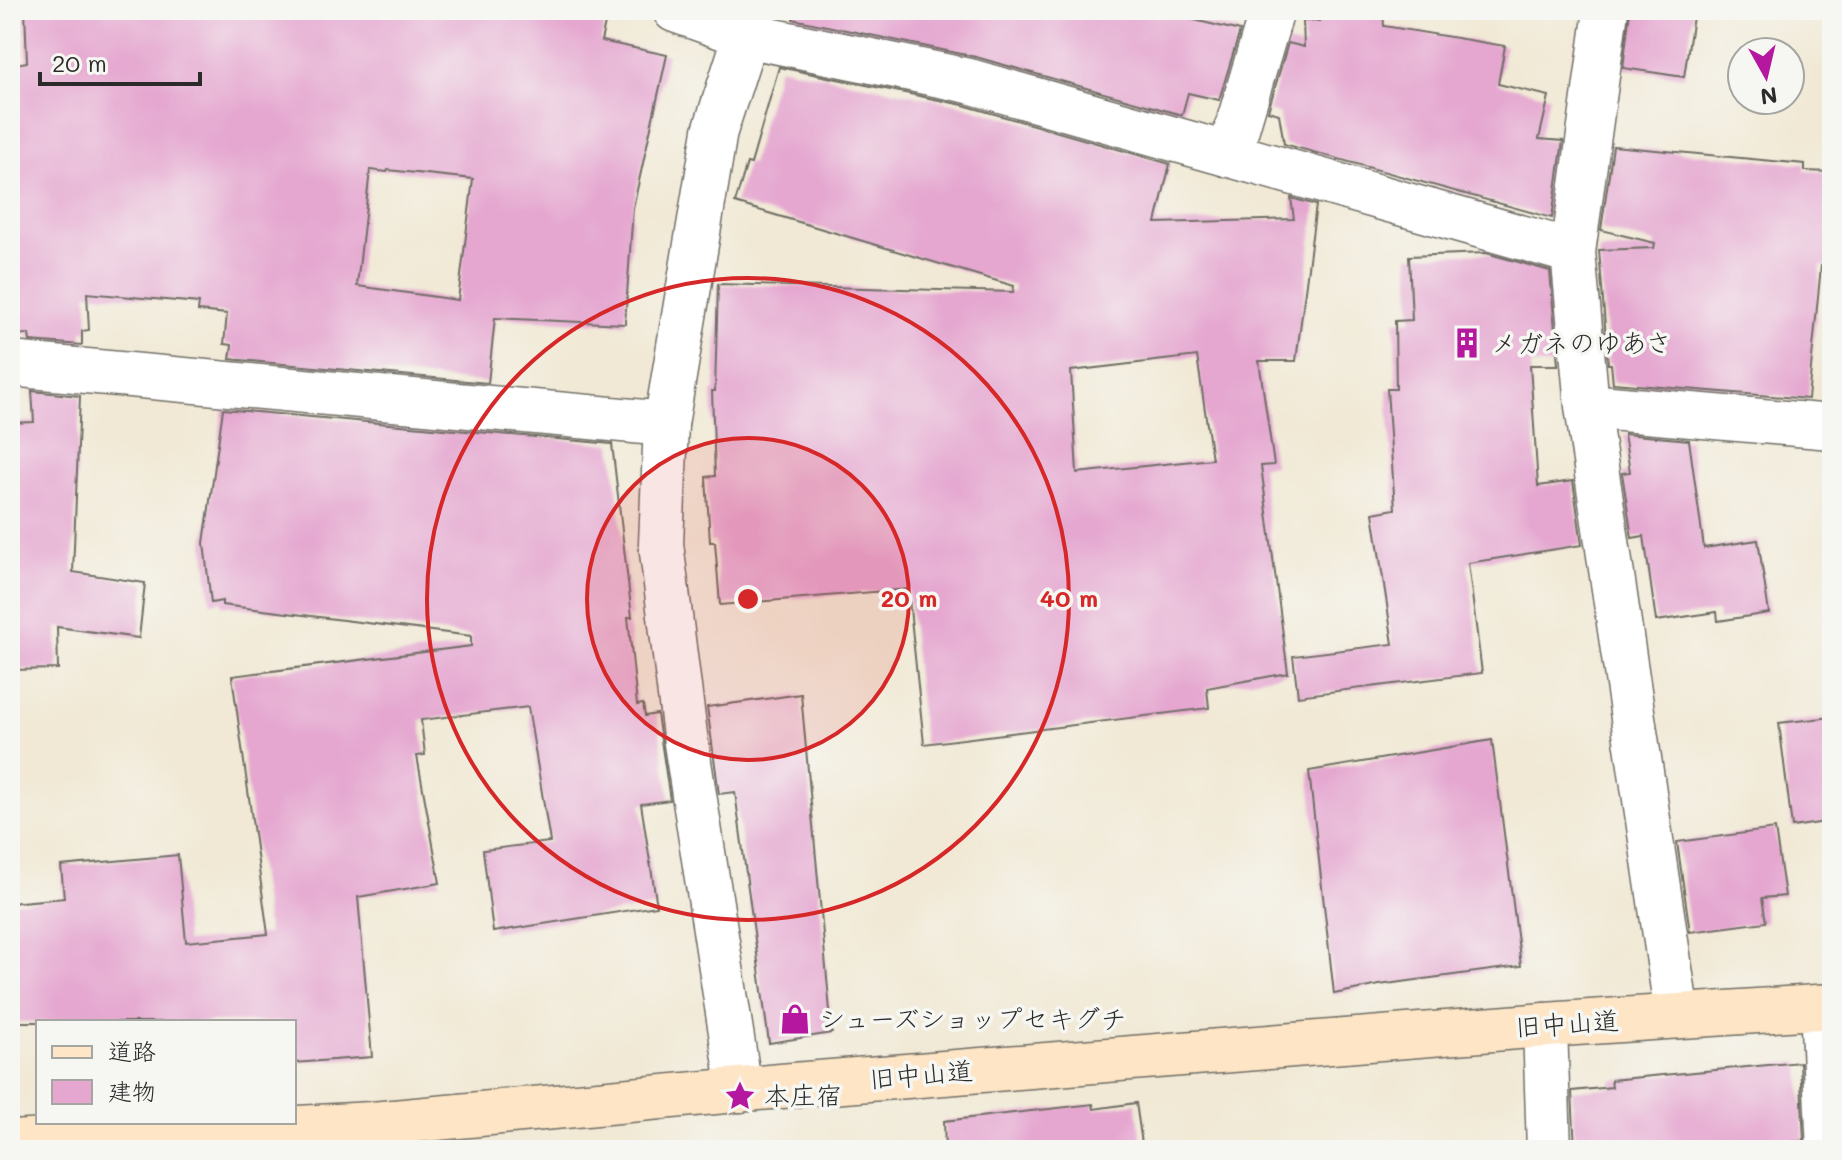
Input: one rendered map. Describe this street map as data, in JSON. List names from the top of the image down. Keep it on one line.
{"streets":{"main road":["旧中山道"]},"places":{"building":["メガネのゆあさ"],"shop":["シューズショップセキグチ"],"place":["本庄宿"]},"legend":["道路","建物"],"scale_bar":"20 m","north":"bottom","rings":["20 m","40 m"]}
